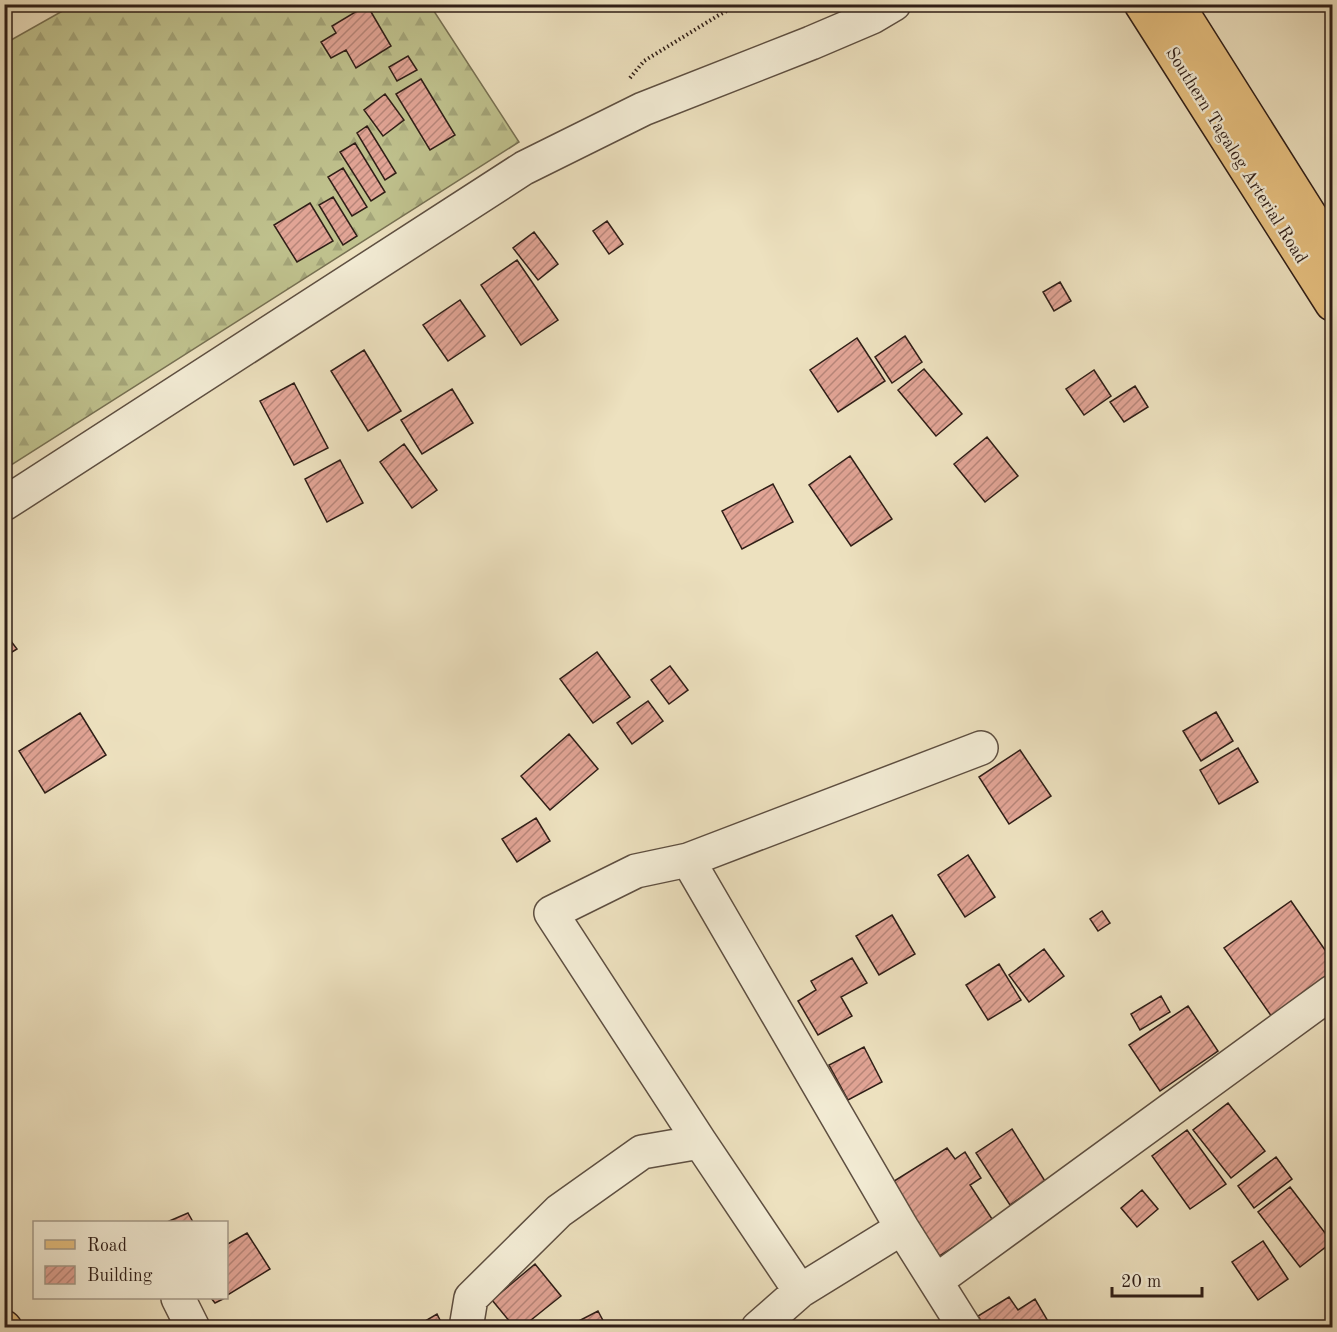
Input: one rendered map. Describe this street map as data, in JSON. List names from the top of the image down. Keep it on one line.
{"streets":{"highway":["Southern Tagalog Arterial Road"]},"legend":["Road","Building"],"scale_bar":"20 m"}
